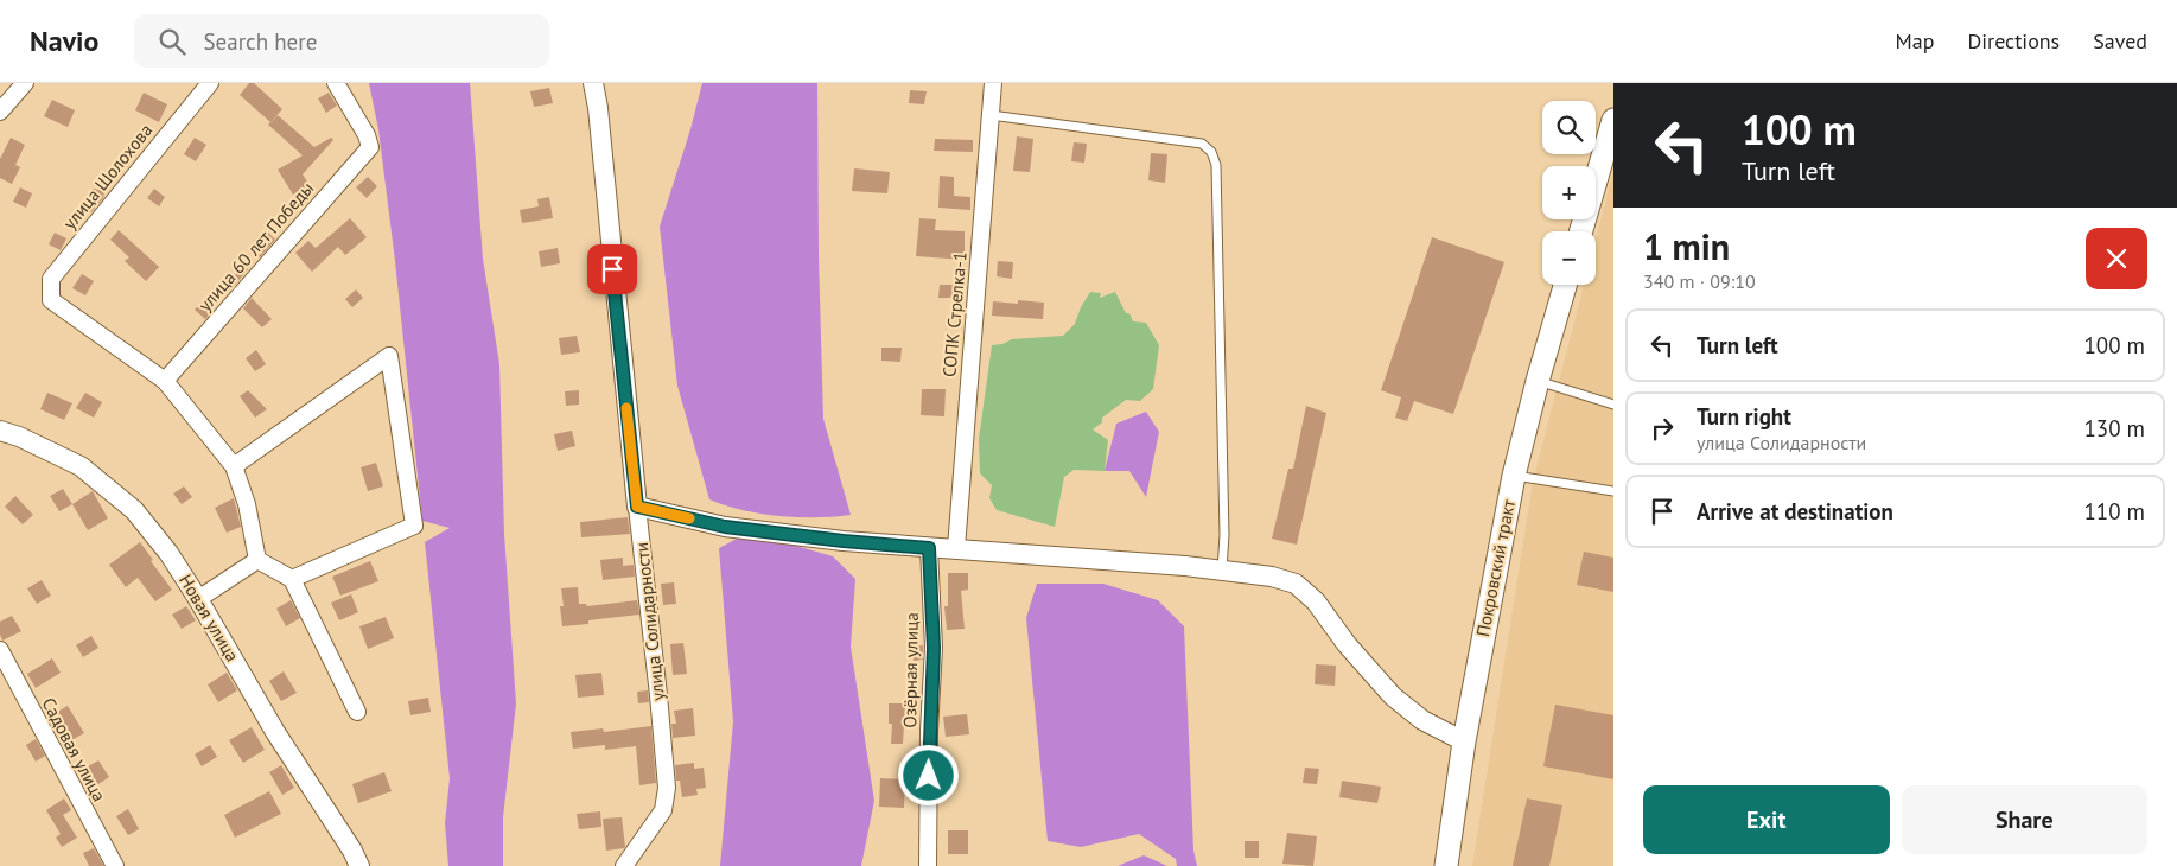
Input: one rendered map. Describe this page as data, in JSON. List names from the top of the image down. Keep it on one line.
{"streets":{"main road":["Покровский тракт"],"street":["улица Шолохова","улица 60 лет Победы","СОПК Стрелка-1","Новая улица","улица Солидарности","Озёрная улица","Садовая улица"]},"crossings":[["улица Шолохова","улица 60 лет Победы"]],"page":{"header":"Navio","search":"Search here","nav":["Map","Directions","Saved"],"turn":["100 m","Turn left"],"map_buttons":["+","−"],"heading":["1 min","340 m · 09:10"],"list":[{"name":"Turn left","value":"100 m"},{"name":"Turn right","note":"улица Солидарности","value":"130 m"},{"name":"Arrive at destination","value":"110 m"}],"buttons":["Exit","Share"]}}
